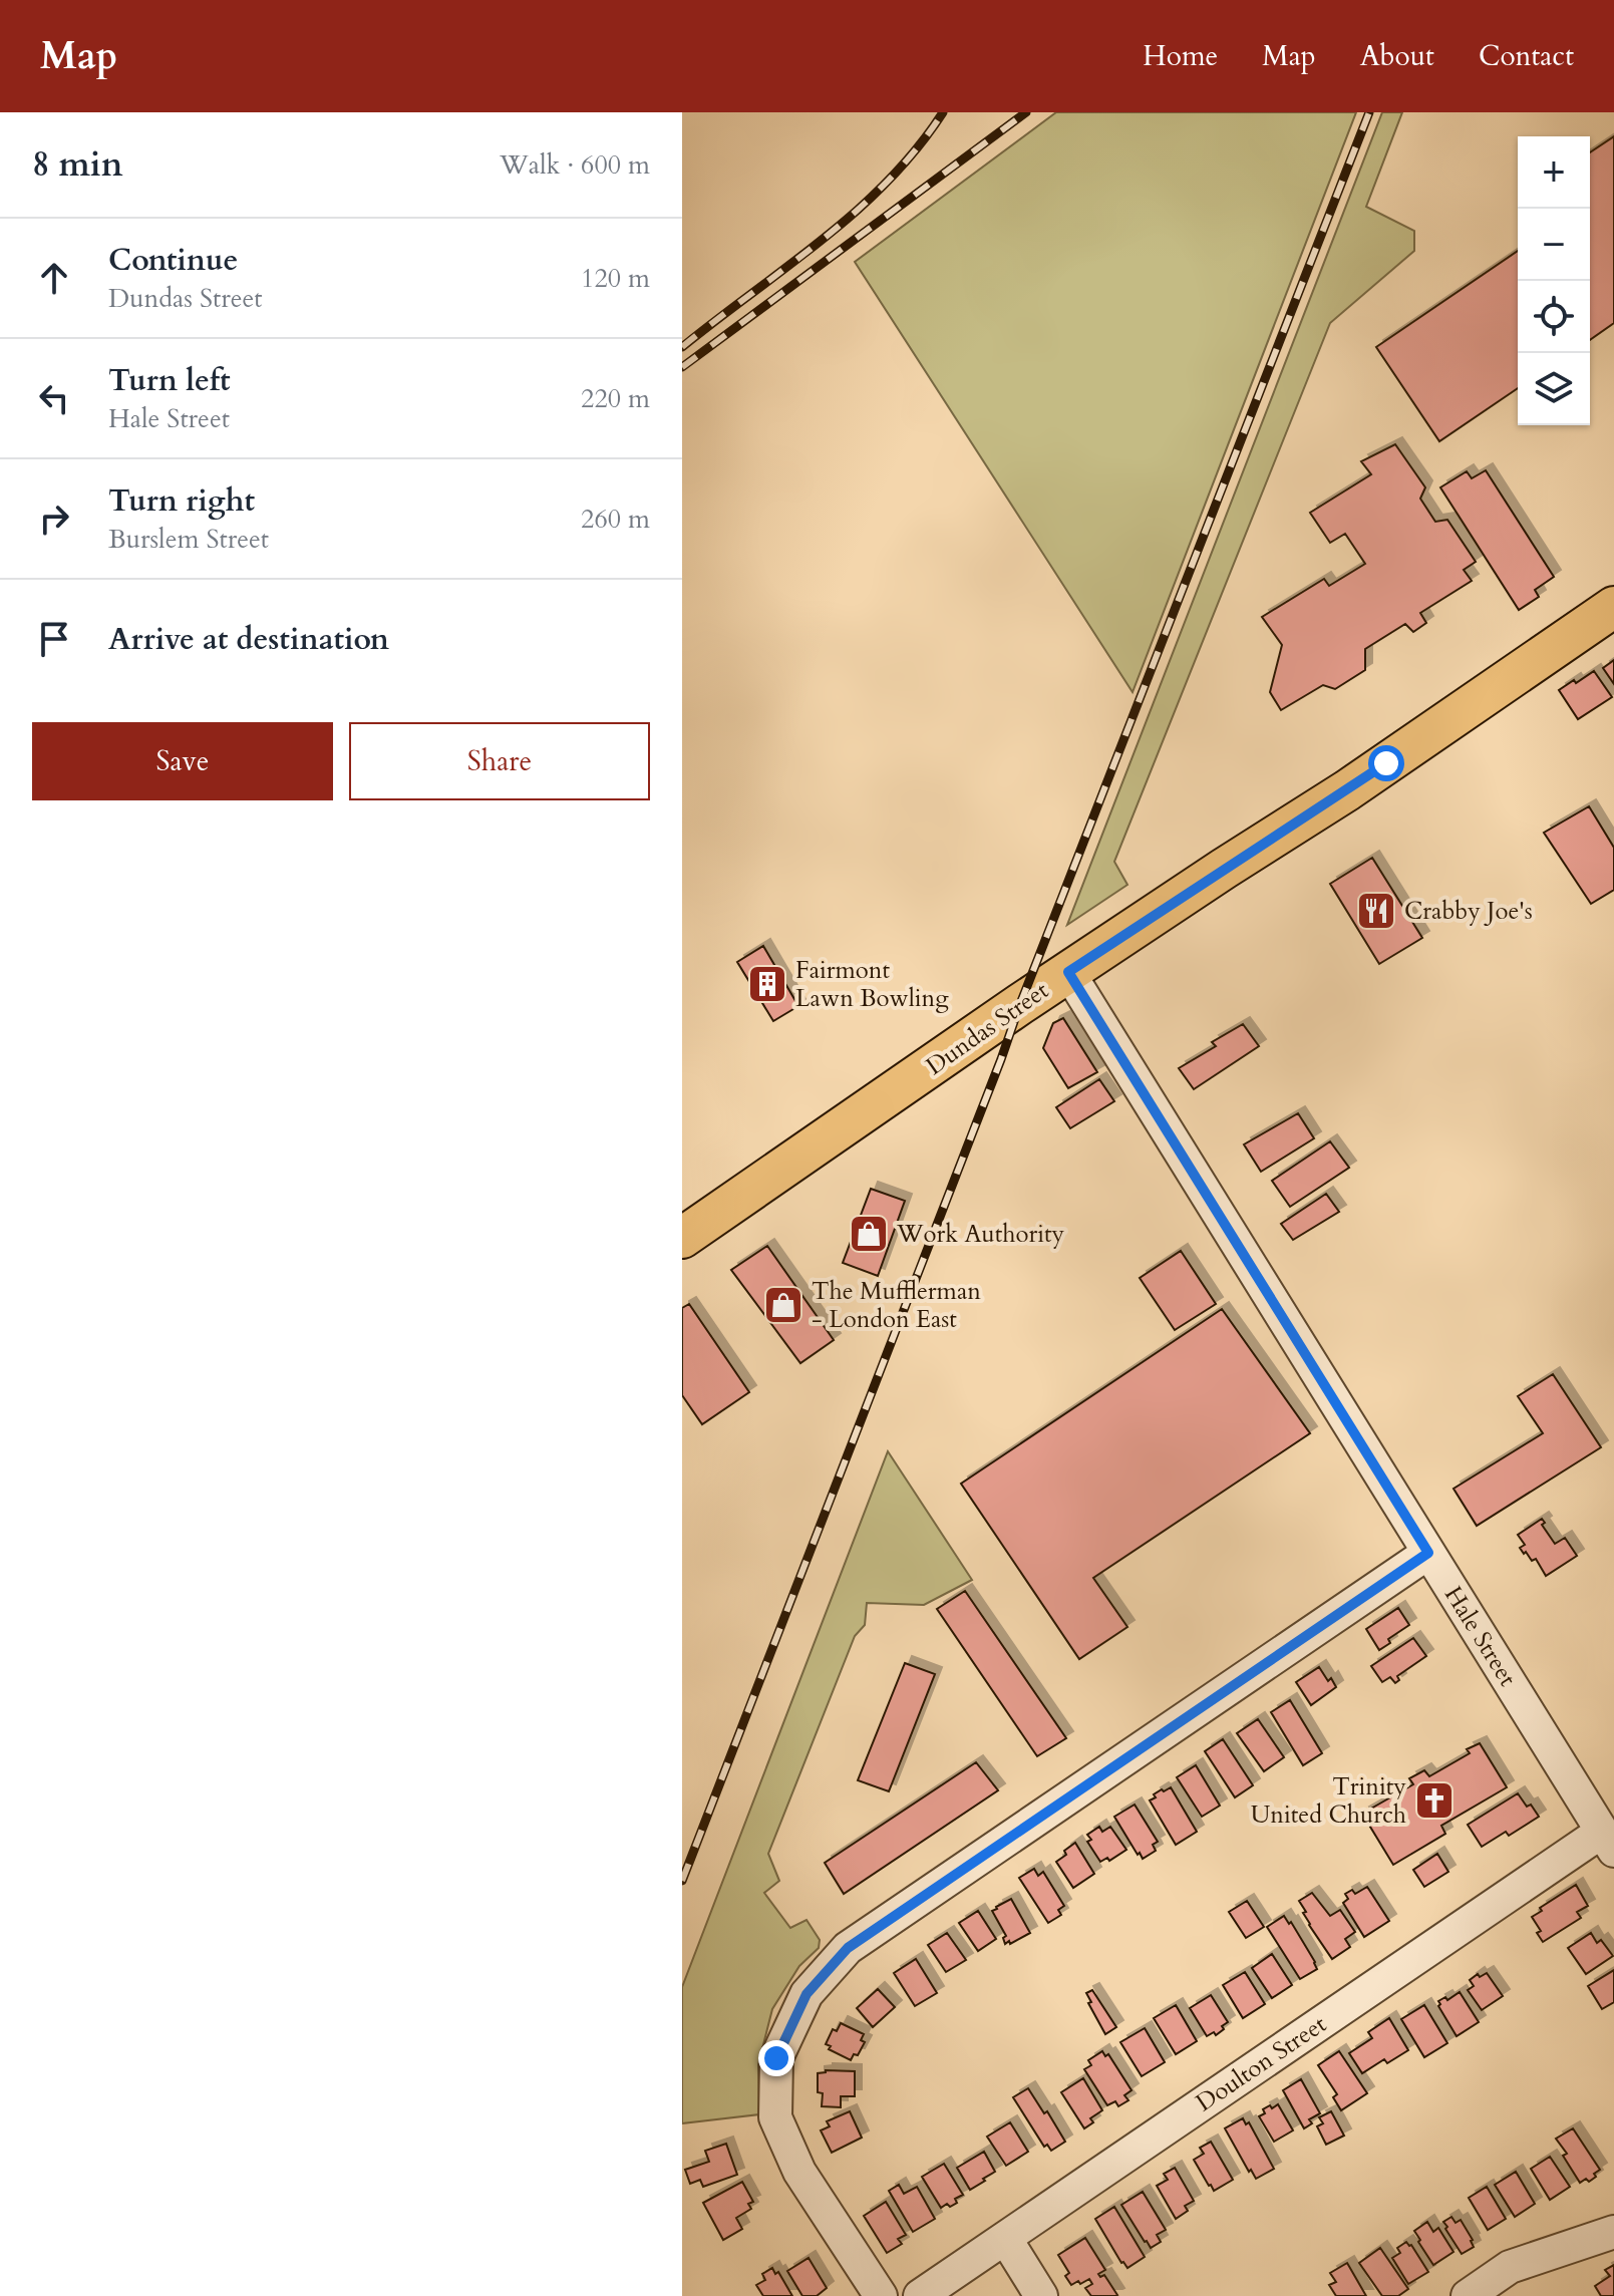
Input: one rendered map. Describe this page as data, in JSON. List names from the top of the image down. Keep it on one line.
{"streets":{"main road":["Dundas Street"],"street":["Hale Street","Doulton Street"]},"crossings":[["Dundas Street","Hale Street"],["Hale Street","Doulton Street"]],"places":{"restaurant":["Crabby Joe's"],"building":["Fairmont Lawn Bowling"],"shop":["Work Authority","The Mufflerman - London East"],"church":["Trinity United Church"]},"page":{"header":"Map","nav":["Home","Map","About","Contact"],"heading":["8 min","Walk · 600 m"],"map_buttons":["+","−"],"list":[["Continue","Dundas Street","120 m"],["Turn left","Hale Street","220 m"],["Turn right","Burslem Street","260 m"],"Arrive at destination"],"buttons":["Save","Share"]}}
